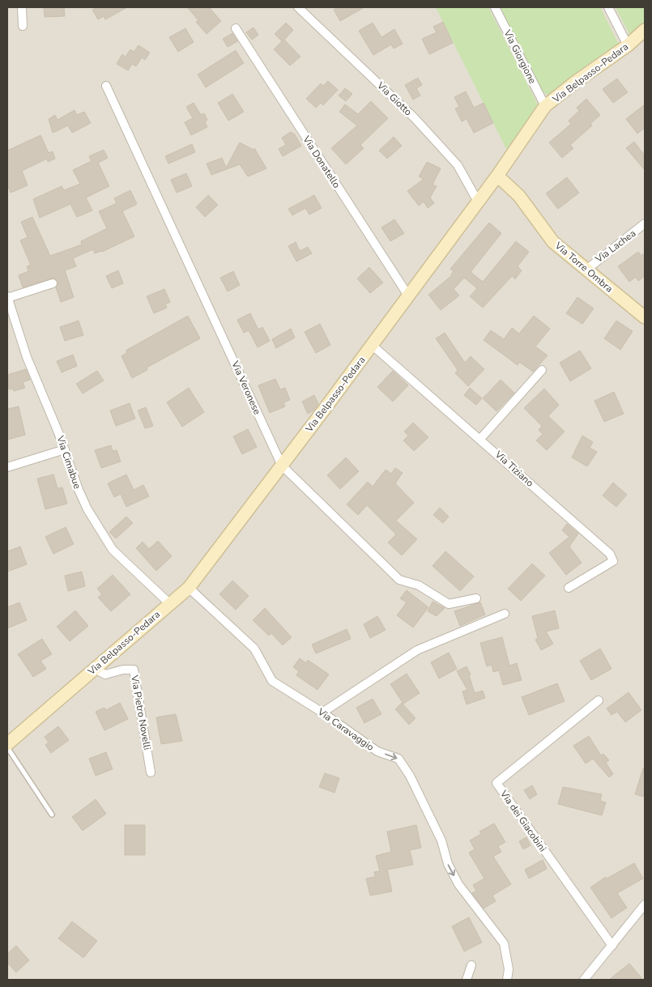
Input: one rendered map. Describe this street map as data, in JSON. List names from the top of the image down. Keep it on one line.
{"streets":{"street":["Via Giorgione","Via Belpasso-Pedara","Via Giotto","Via Donatello","Via Lachea","Via Torre Ombra","Via Veronese","Via Cimabue","Via Tiziano","Via Pietro Novelli","Via Caravaggio","Via dei Giacobini"]},"crossings":[["Via Giorgione","Via Belpasso-Pedara"],["Via Belpasso-Pedara","Via Giotto"],["Via Belpasso-Pedara","Via Donatello"],["Via Belpasso-Pedara","Via Torre Ombra"],["Via Belpasso-Pedara","Via Veronese"],["Via Belpasso-Pedara","Via Cimabue"],["Via Belpasso-Pedara","Via Tiziano"],["Via Belpasso-Pedara","Via Pietro Novelli"],["Via Belpasso-Pedara","Via Caravaggio"],["Via Lachea","Via Torre Ombra"]],"one_way":["Via Caravaggio"]}
